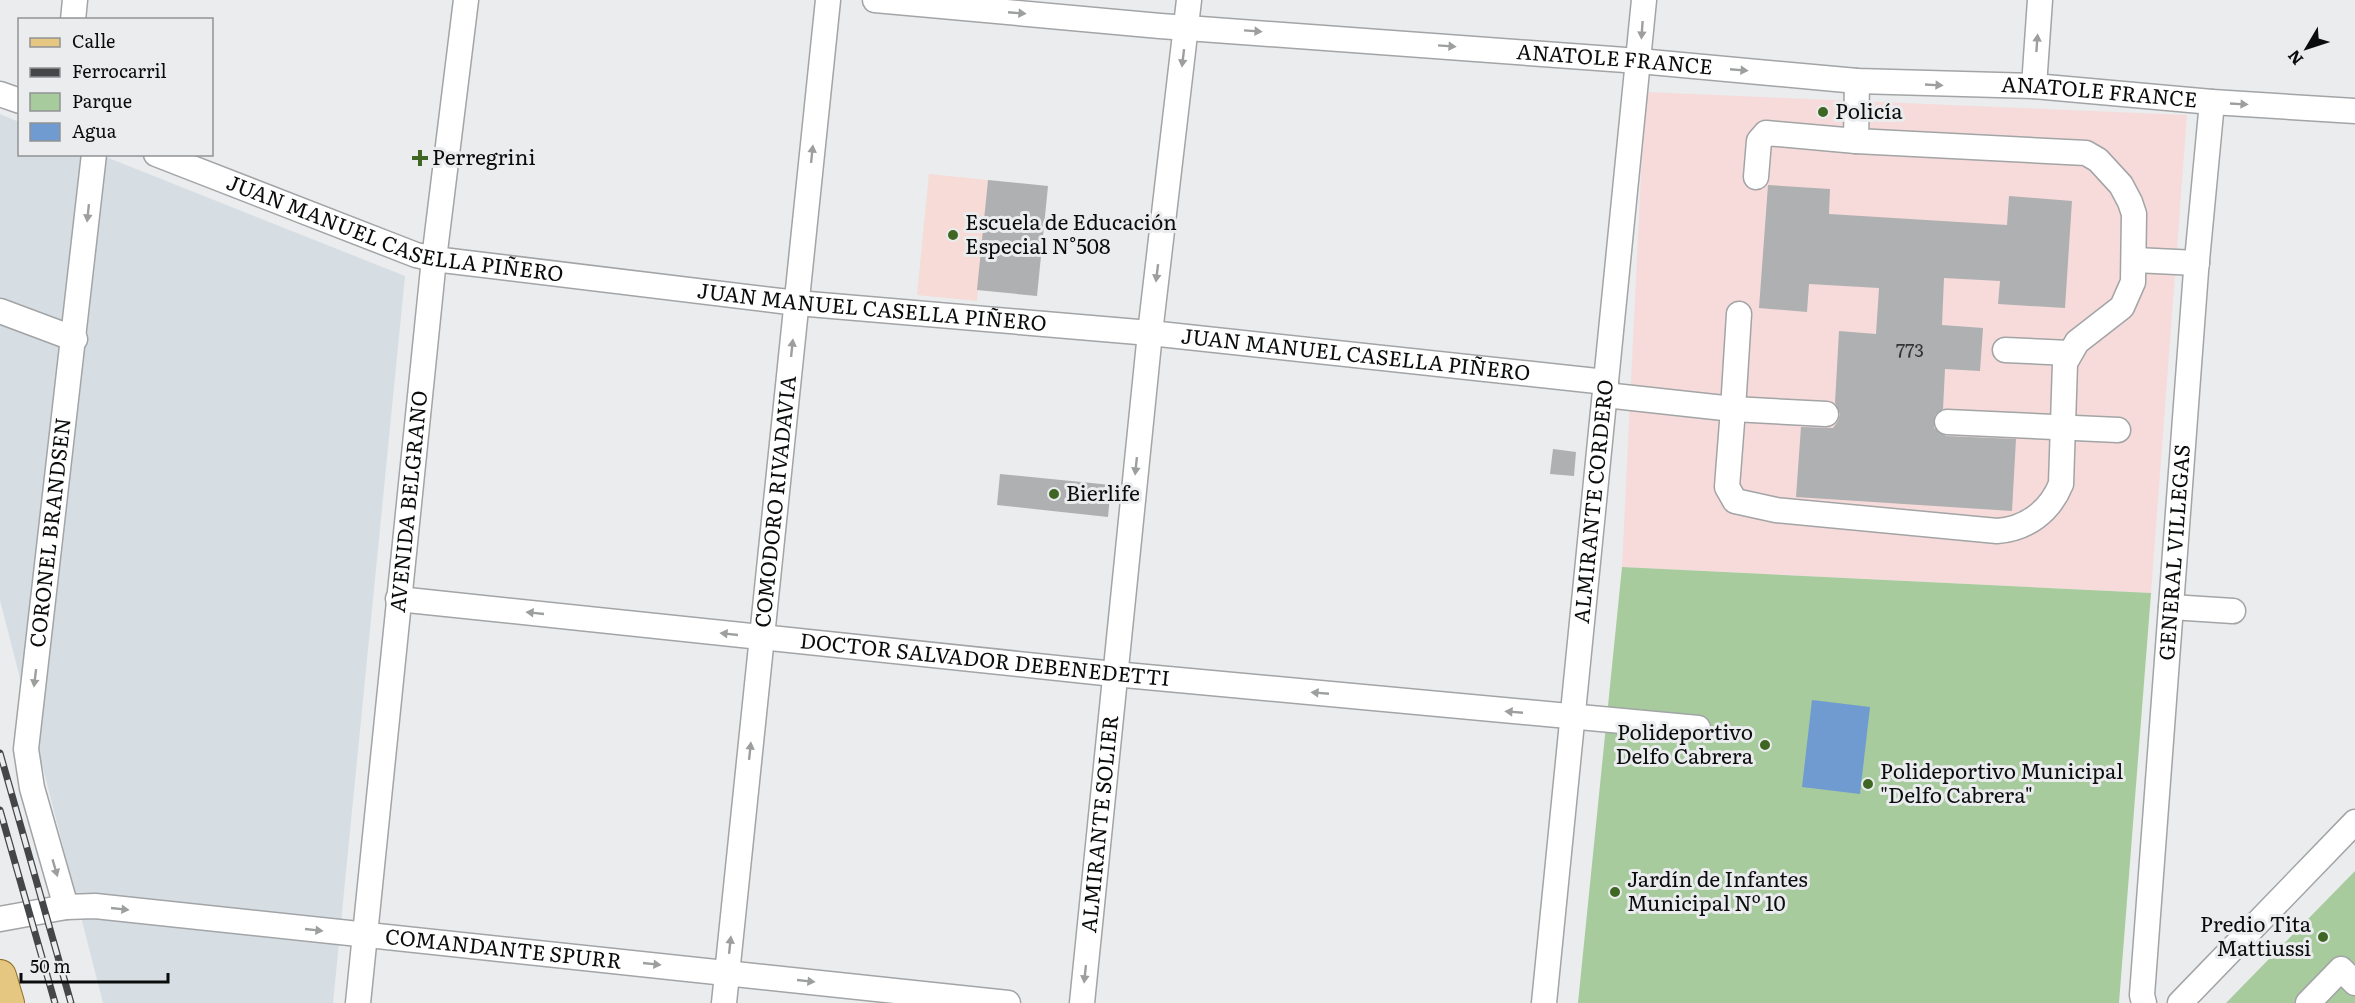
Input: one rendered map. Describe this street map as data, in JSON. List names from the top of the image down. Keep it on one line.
{"streets":{"street":["ANATOLE FRANCE","JUAN MANUEL CASELLA PIÑERO","AVENIDA BELGRANO","ALMIRANTE CORDERO","COMODORO RIVADAVIA","CORONEL BRANDSEN","GENERAL VILLEGAS","DOCTOR SALVADOR DEBENEDETTI","ALMIRANTE SOLIER","COMANDANTE SPURR"]},"crossings":[["ANATOLE FRANCE","ALMIRANTE CORDERO"],["ANATOLE FRANCE","GENERAL VILLEGAS"],["ANATOLE FRANCE","ALMIRANTE SOLIER"],["JUAN MANUEL CASELLA PIÑERO","AVENIDA BELGRANO"],["JUAN MANUEL CASELLA PIÑERO","ALMIRANTE CORDERO"],["JUAN MANUEL CASELLA PIÑERO","COMODORO RIVADAVIA"],["JUAN MANUEL CASELLA PIÑERO","ALMIRANTE SOLIER"],["AVENIDA BELGRANO","DOCTOR SALVADOR DEBENEDETTI"],["AVENIDA BELGRANO","COMANDANTE SPURR"],["ALMIRANTE CORDERO","DOCTOR SALVADOR DEBENEDETTI"],["COMODORO RIVADAVIA","DOCTOR SALVADOR DEBENEDETTI"],["COMODORO RIVADAVIA","COMANDANTE SPURR"],["CORONEL BRANDSEN","COMANDANTE SPURR"],["DOCTOR SALVADOR DEBENEDETTI","ALMIRANTE SOLIER"]],"one_way":["ANATOLE FRANCE","COMODORO RIVADAVIA","CORONEL BRANDSEN","DOCTOR SALVADOR DEBENEDETTI","ALMIRANTE SOLIER","COMANDANTE SPURR"],"places":{"other":["Policía","Escuela de Educación Especial N°508","Bierlife","Polideportivo Delfo Cabrera","Polideportivo Municipal \"Delfo Cabrera\"","Jardín de Infantes Municipal Nº 10","Predio Tita Mattiussi"],"health":["Perregrini"]},"house_numbers":["773"],"legend":["Calle","Ferrocarril","Parque","Agua"],"scale_bar":"50 m","north":"bottom left"}
